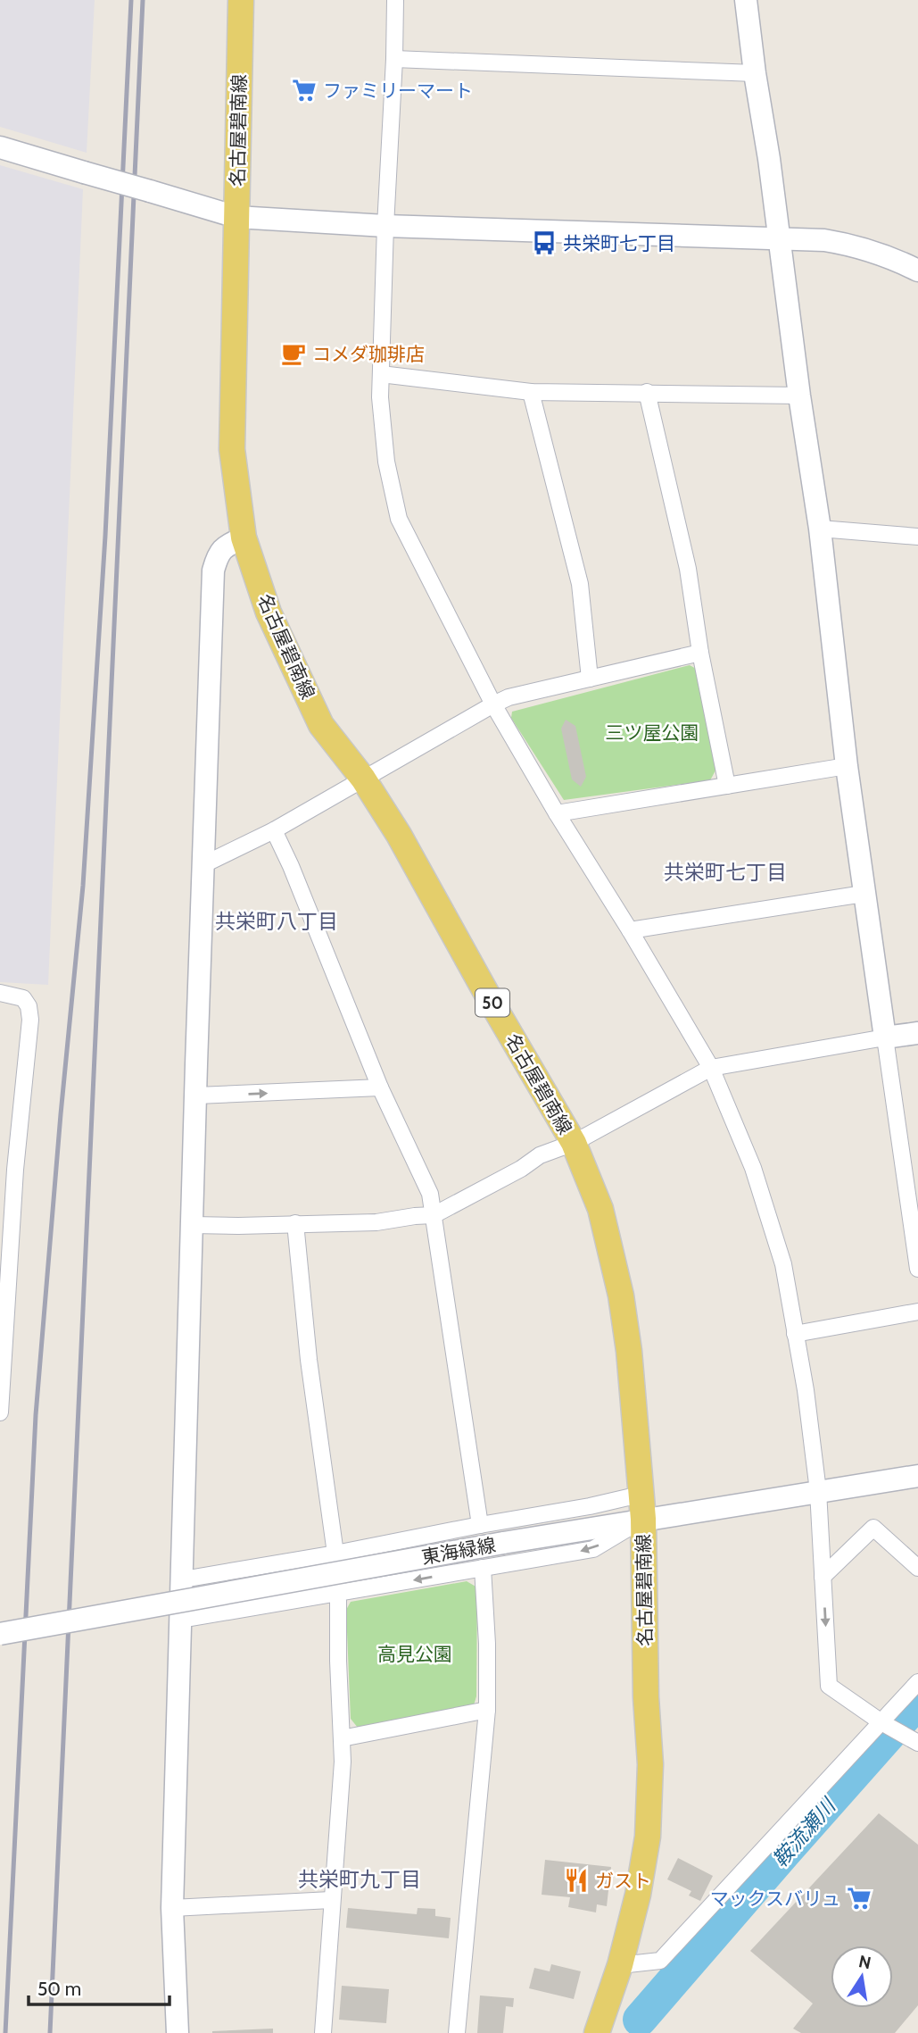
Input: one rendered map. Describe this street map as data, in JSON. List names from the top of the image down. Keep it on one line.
{"streets":{"main road":["名古屋碧南線","50"],"street":["東海緑線"]},"crossings":[["名古屋碧南線","東海緑線"]],"districts":["共栄町七丁目","共栄町八丁目","共栄町九丁目"],"water":["鞍流瀬川"],"parks":["三ツ屋公園","高見公園"],"places":{"supermarket":["ファミリーマート","マックスバリュ"],"bus stop":["共栄町七丁目"],"cafe":["コメダ珈琲店"],"restaurant":["ガスト"]},"scale_bar":"50 m","north":"top"}
